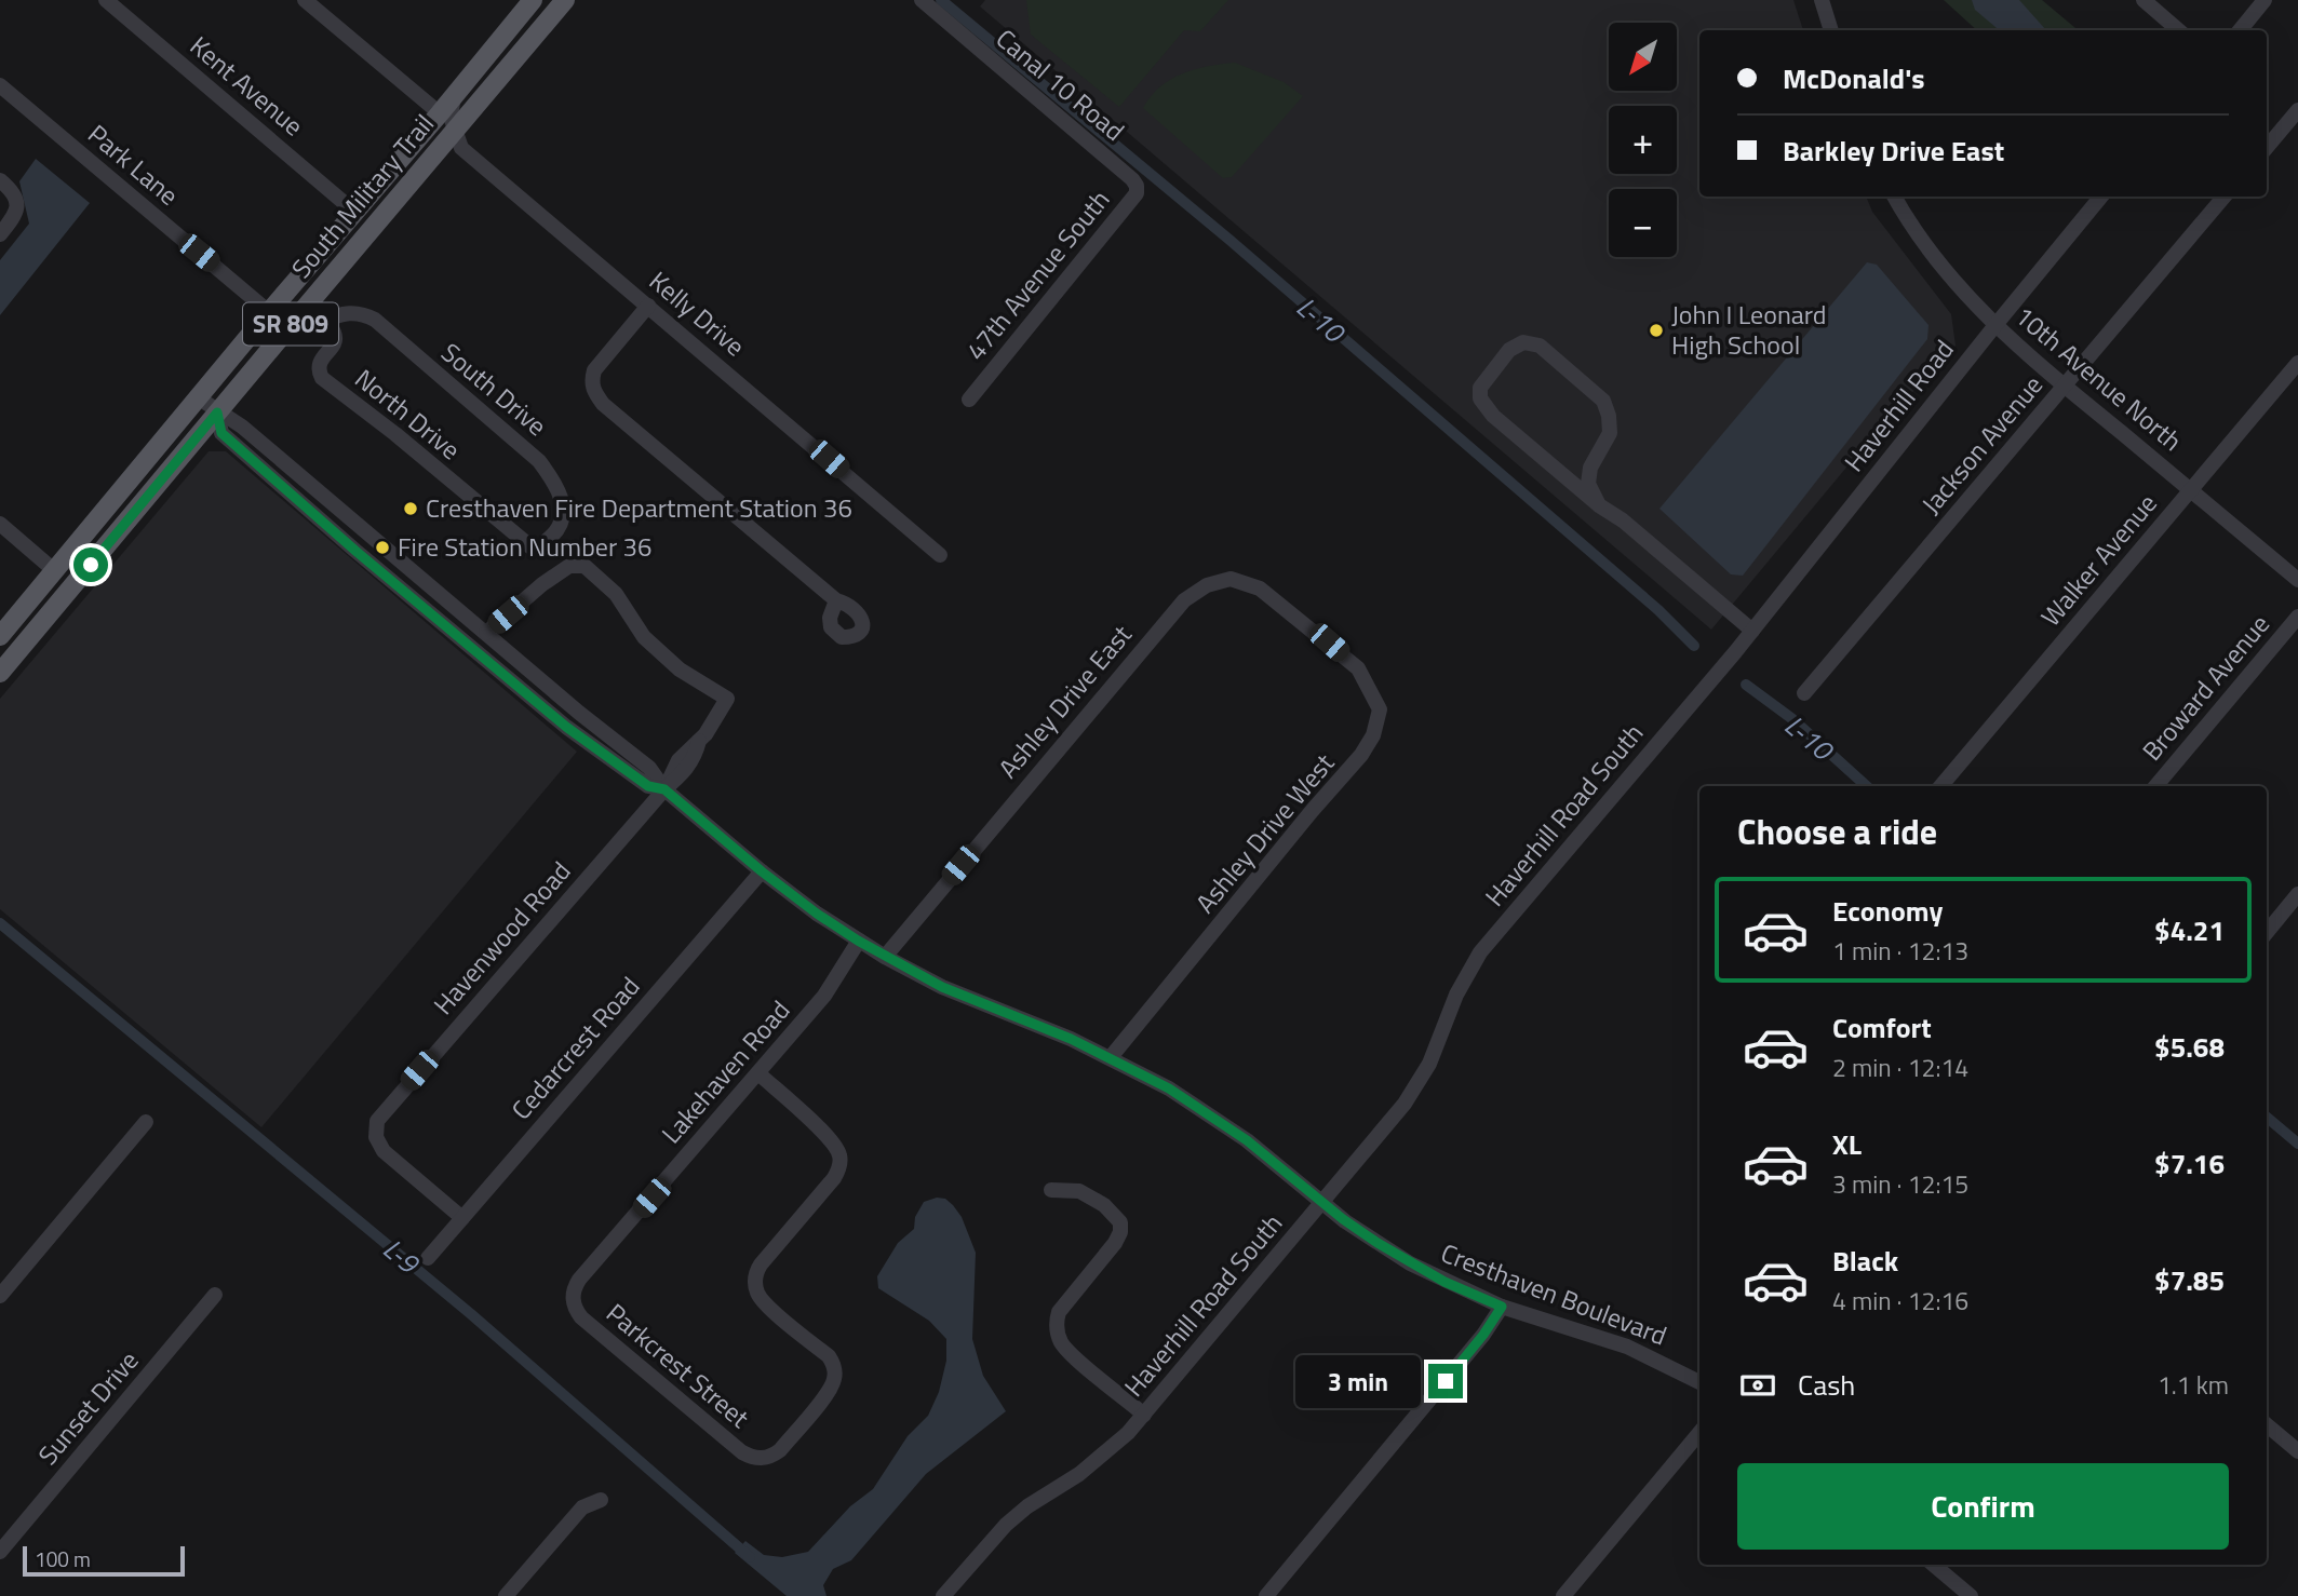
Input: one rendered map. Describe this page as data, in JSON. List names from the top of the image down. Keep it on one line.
{"streets":{"main road":["South Military Trail","SR 809"],"street":["Canal 10 Road","Kent Avenue","Park Lane","47th Avenue South","Kelly Drive","10th Avenue North","South Drive","Haverhill Road","North Drive","Jackson Avenue","Walker Avenue","Broward Avenue","Ashley Drive East","Haverhill Road South","Ashley Drive West","Havenwood Road","Cedarcrest Road","Lakehaven Road","Cresthaven Boulevard","Parkcrest Street","Sunset Drive"]},"crossings":[["Canal 10 Road","47th Avenue South"],["Kent Avenue","South Military Trail"],["Park Lane","South Military Trail"],["South Military Trail","Kelly Drive"],["South Military Trail","Cresthaven Boulevard"],["10th Avenue North","Haverhill Road"],["10th Avenue North","Jackson Avenue"],["10th Avenue North","Walker Avenue"],["South Drive","North Drive"],["Haverhill Road","Haverhill Road South"],["Ashley Drive East","Ashley Drive West"],["Ashley Drive East","Cresthaven Boulevard"],["Haverhill Road South","Cresthaven Boulevard"],["Ashley Drive West","Cresthaven Boulevard"],["Havenwood Road","Cedarcrest Road"],["Havenwood Road","Cresthaven Boulevard"],["Cedarcrest Road","Cresthaven Boulevard"],["Lakehaven Road","Cresthaven Boulevard"],["Lakehaven Road","Parkcrest Street"]],"water":["L-10","L-9"],"places":["John I Leonard High School","Cresthaven Fire Department Station 36","Fire Station Number 36"],"scale_bar":"100 m","north":"bottom left","page":{"map_buttons":["+","−"],"banner":["McDonald's","Barkley Drive East"],"heading":"Choose a ride","list":[{"name":"Economy","note":"1 min · 12:13","value":"$4.21"},{"name":"Comfort","note":"2 min · 12:14","value":"$5.68"},{"name":"XL","note":"3 min · 12:15","value":"$7.16"},{"name":"Black","note":"4 min · 12:16","value":"$7.85"}],"pay":["Cash","1.1 km"],"bubble":"3 min","buttons":"Confirm","scale":"100 m"}}
